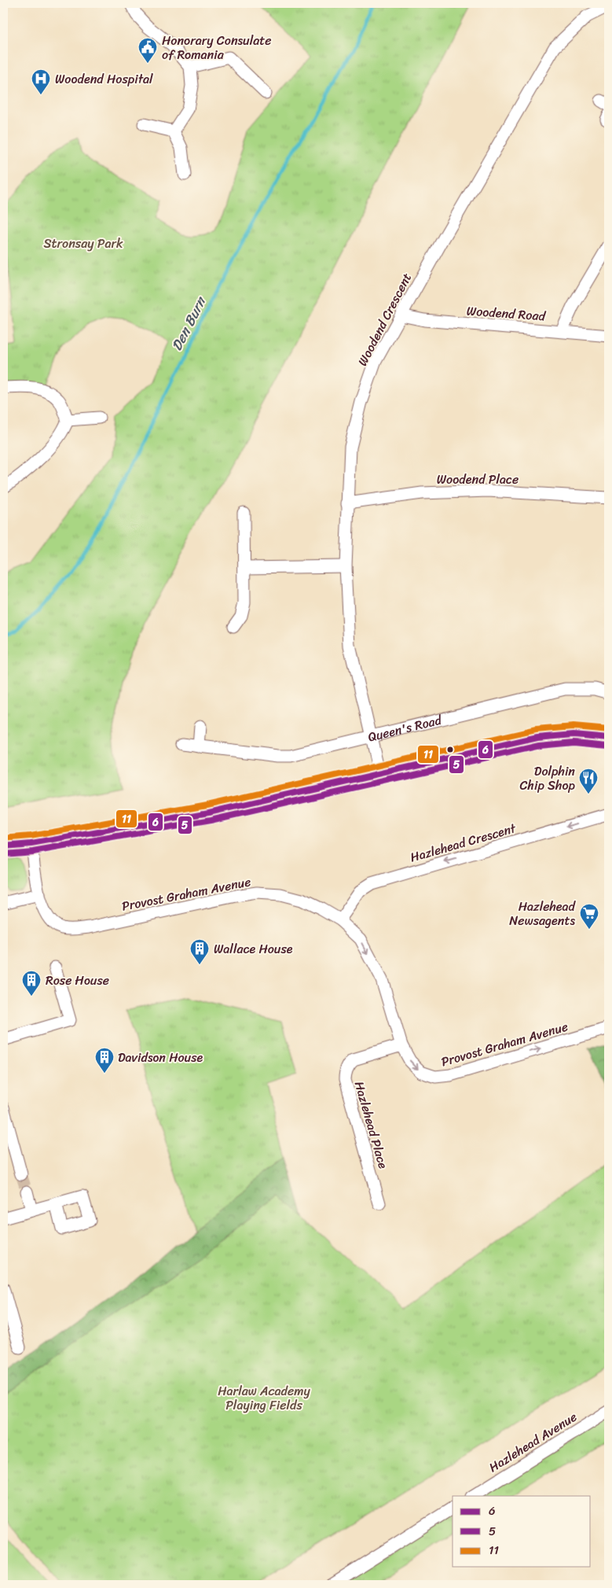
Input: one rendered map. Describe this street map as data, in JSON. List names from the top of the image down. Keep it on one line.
{"streets":{"street":["Woodend Road","Woodend Crescent","Woodend Place","Queen's Road","Hazlehead Crescent","Provost Graham Avenue","Hazlehead Place","Hazlehead Avenue"]},"crossings":[["Woodend Road","Woodend Crescent"],["Woodend Crescent","Woodend Place"],["Woodend Crescent","Queen's Road"],["Hazlehead Crescent","Provost Graham Avenue"],["Provost Graham Avenue","Hazlehead Place"]],"one_way":["Hazlehead Crescent"],"water":["Den Burn"],"parks":["Stronsay Park","Harlaw Academy Playing Fields"],"places":{"public building":["Honorary Consulate of Romania"],"hospital":["Woodend Hospital"],"restaurant":["Dolphin Chip Shop"],"supermarket":["Hazlehead Newsagents"],"building":["Wallace House","Rose House","Davidson House"]},"lines":["transit line 11","transit line 6","transit line 5"],"legend":["6","5","11"]}
